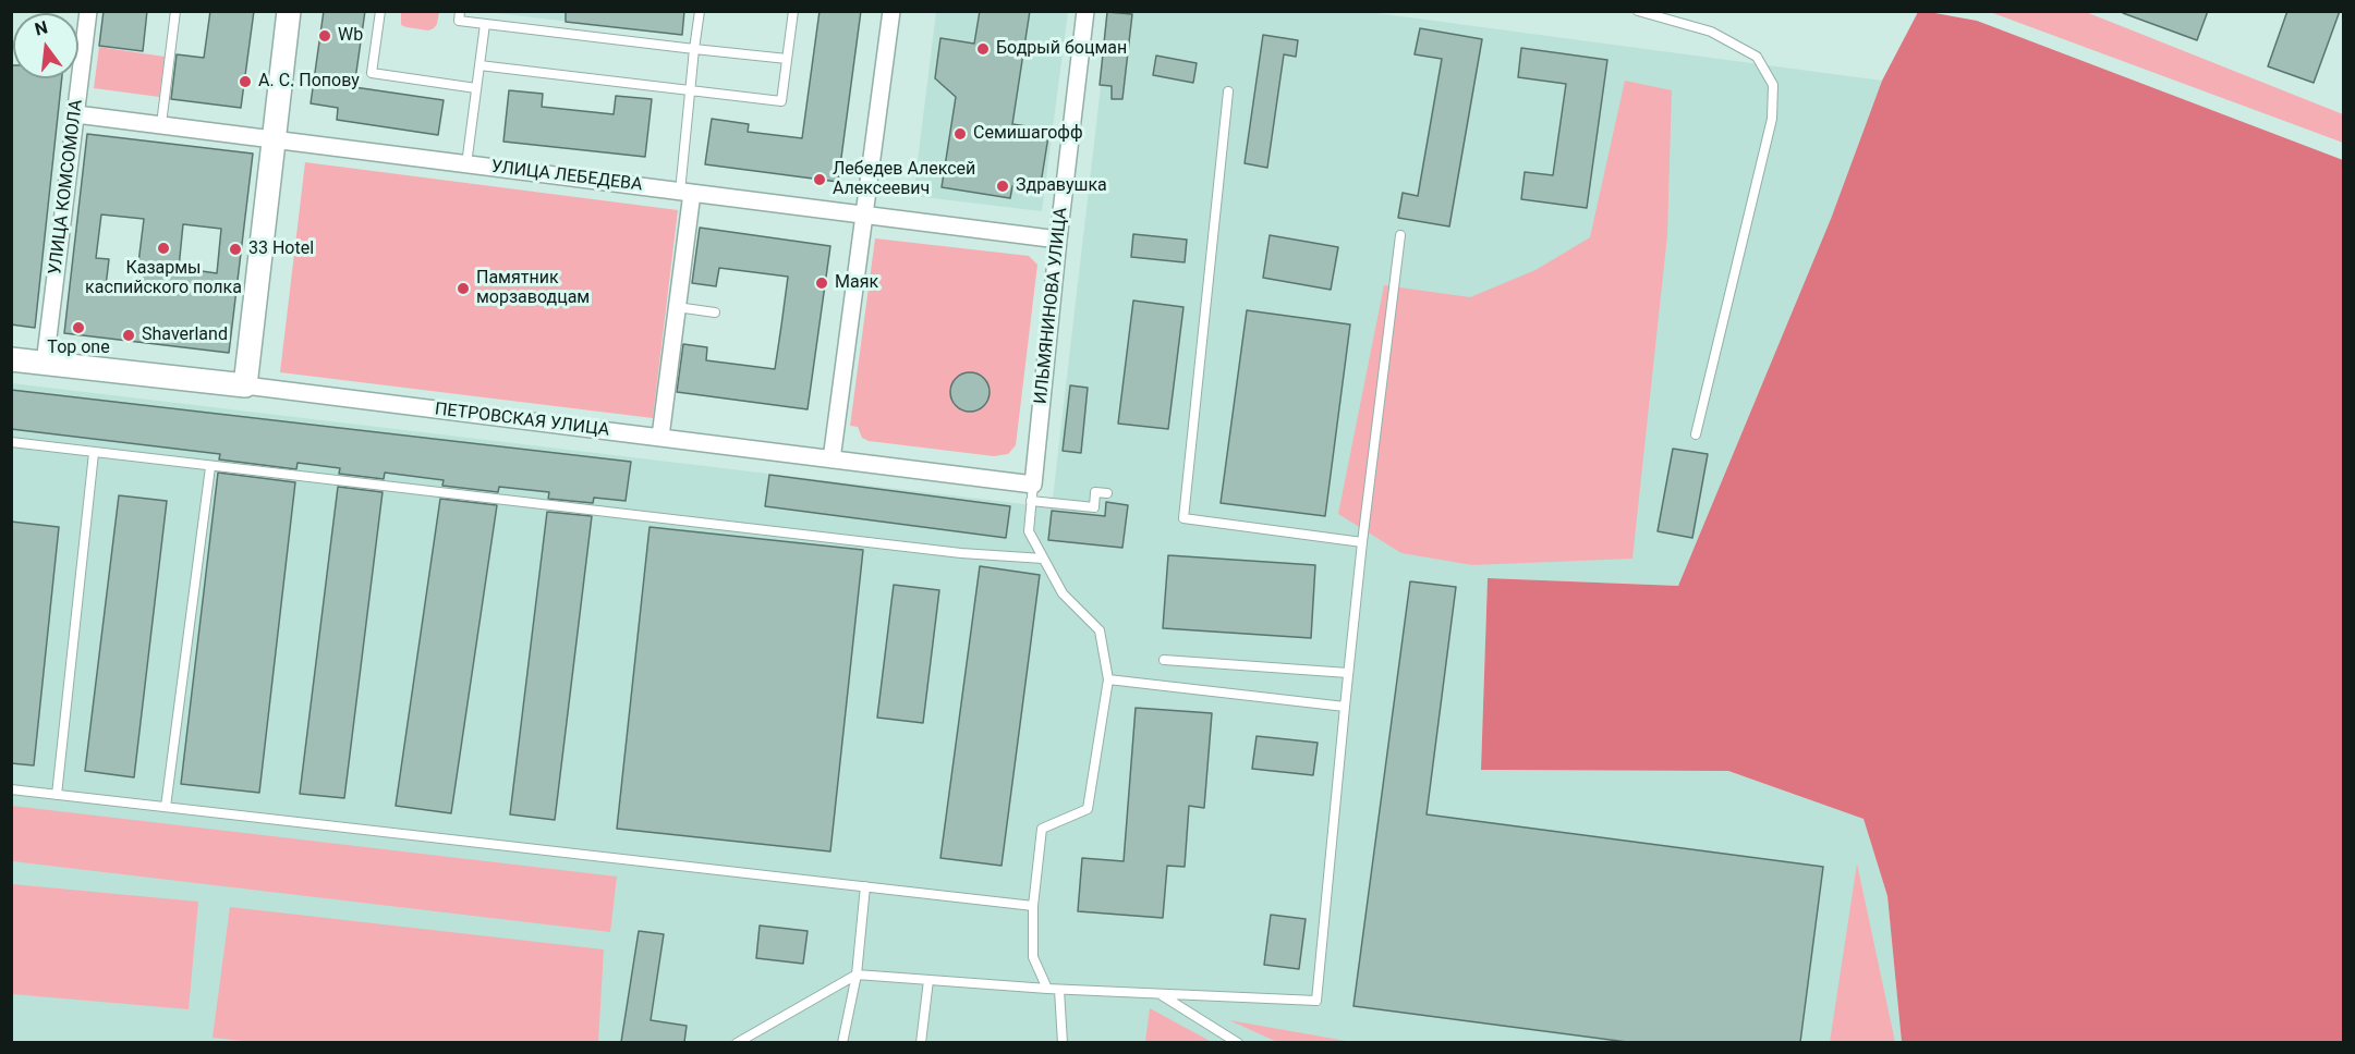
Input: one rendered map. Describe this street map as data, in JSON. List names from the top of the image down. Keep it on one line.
{"streets":{"street":["УЛИЦА ЛЕБЕДЕВА","УЛИЦА КОМСОМОЛА","ИЛЬМЯНИНОВА УЛИЦА","ПЕТРОВСКАЯ УЛИЦА"]},"crossings":[["УЛИЦА ЛЕБЕДЕВА","УЛИЦА КОМСОМОЛА"],["УЛИЦА ЛЕБЕДЕВА","ИЛЬМЯНИНОВА УЛИЦА"],["УЛИЦА КОМСОМОЛА","ПЕТРОВСКАЯ УЛИЦА"],["ИЛЬМЯНИНОВА УЛИЦА","ПЕТРОВСКАЯ УЛИЦА"]],"places":["Wb","Бодрый боцман","А. С. Попову","Семишагофф","Лебедев Алексей Алексеевич","Здравушка","Казармы каспийского полка","33 Hotel","Маяк","Памятник морзаводцам","Top one","Shaverland"],"north":"top"}
